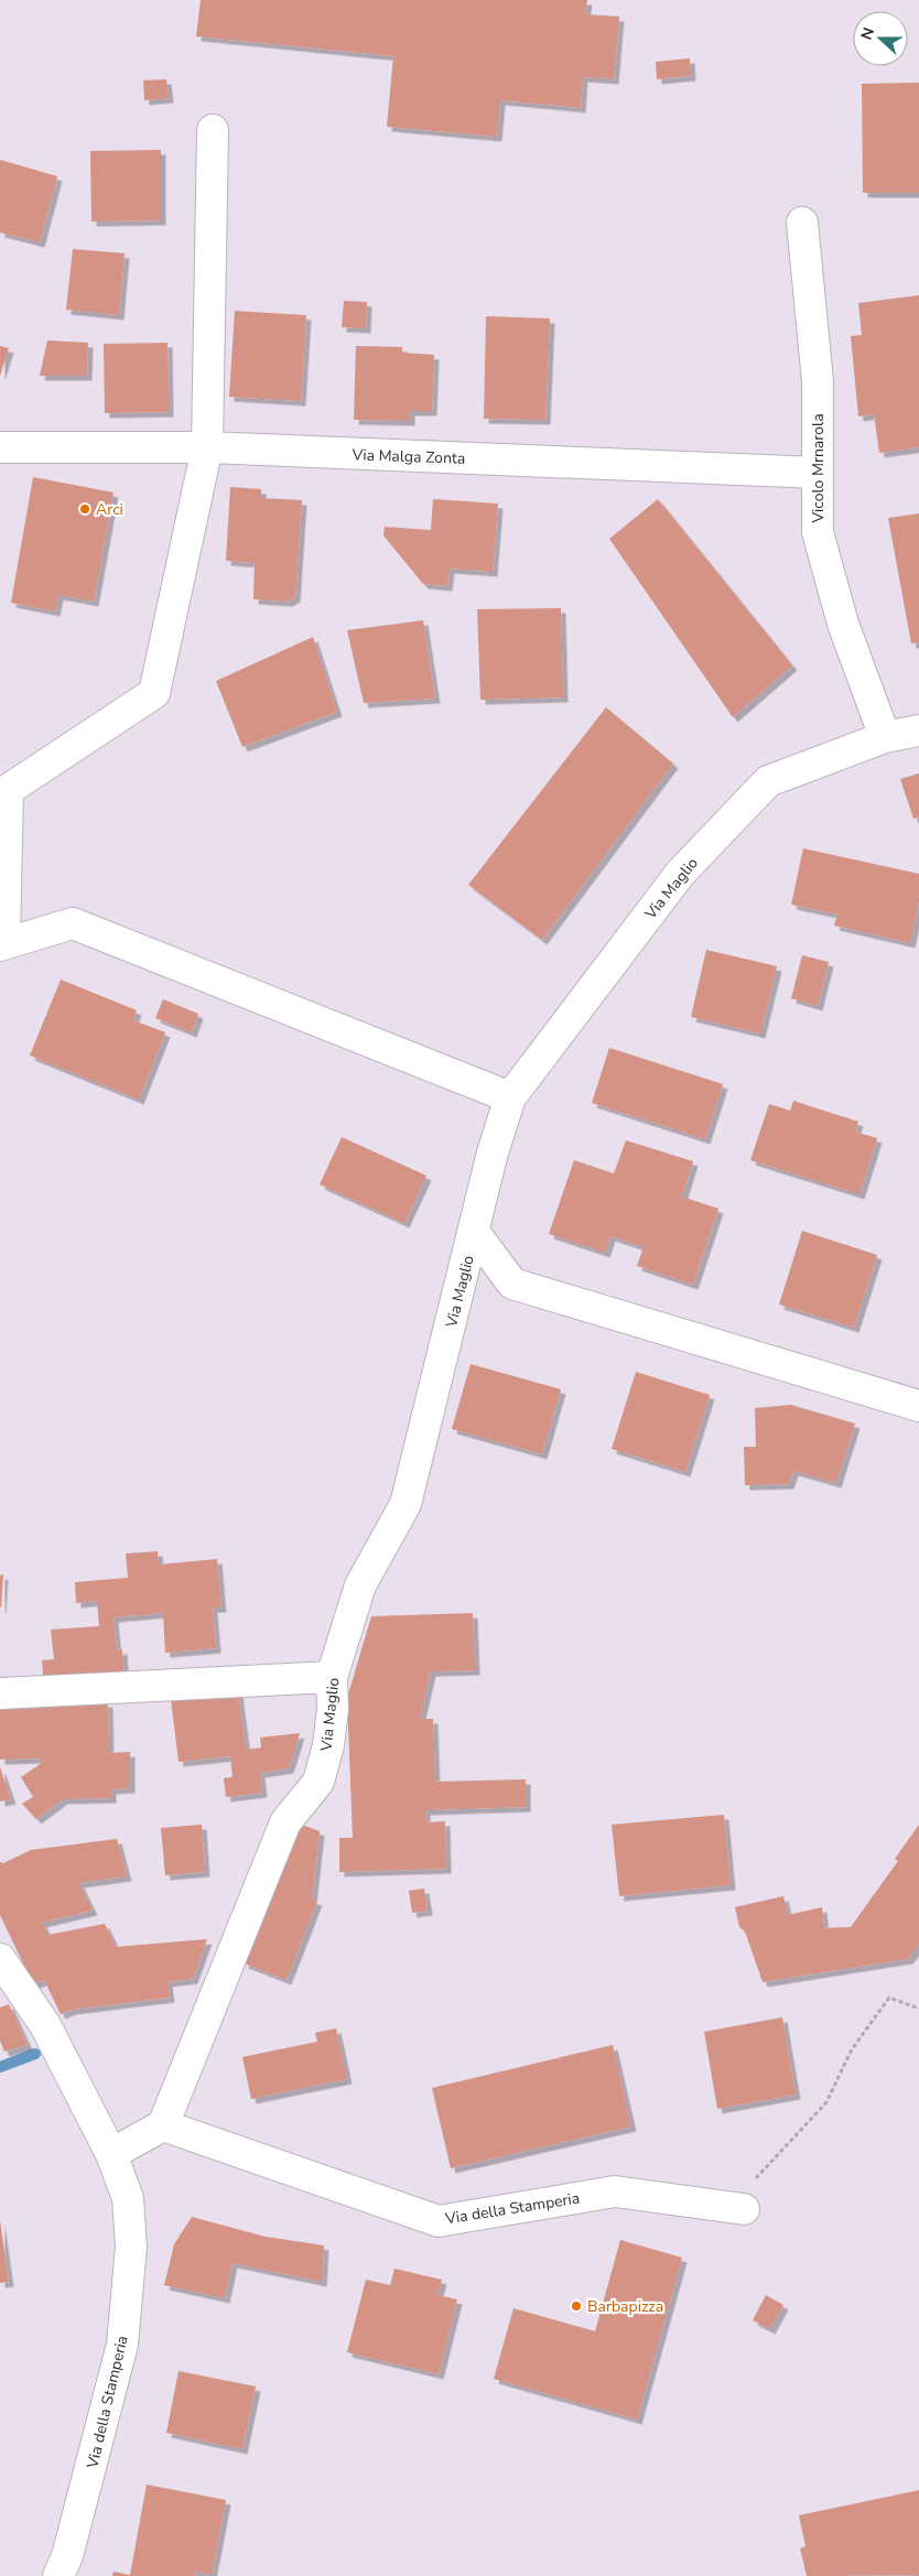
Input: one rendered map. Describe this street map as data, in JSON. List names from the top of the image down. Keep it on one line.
{"streets":{"street":["Via Malga Zonta","Vicolo Mrnarola","Via Maglio","Via della Stamperia"]},"crossings":[["Via Malga Zonta","Vicolo Mrnarola"],["Vicolo Mrnarola","Via Maglio"],["Via Maglio","Via della Stamperia"]],"places":["Arci","Barbapizza"],"north":"left"}
